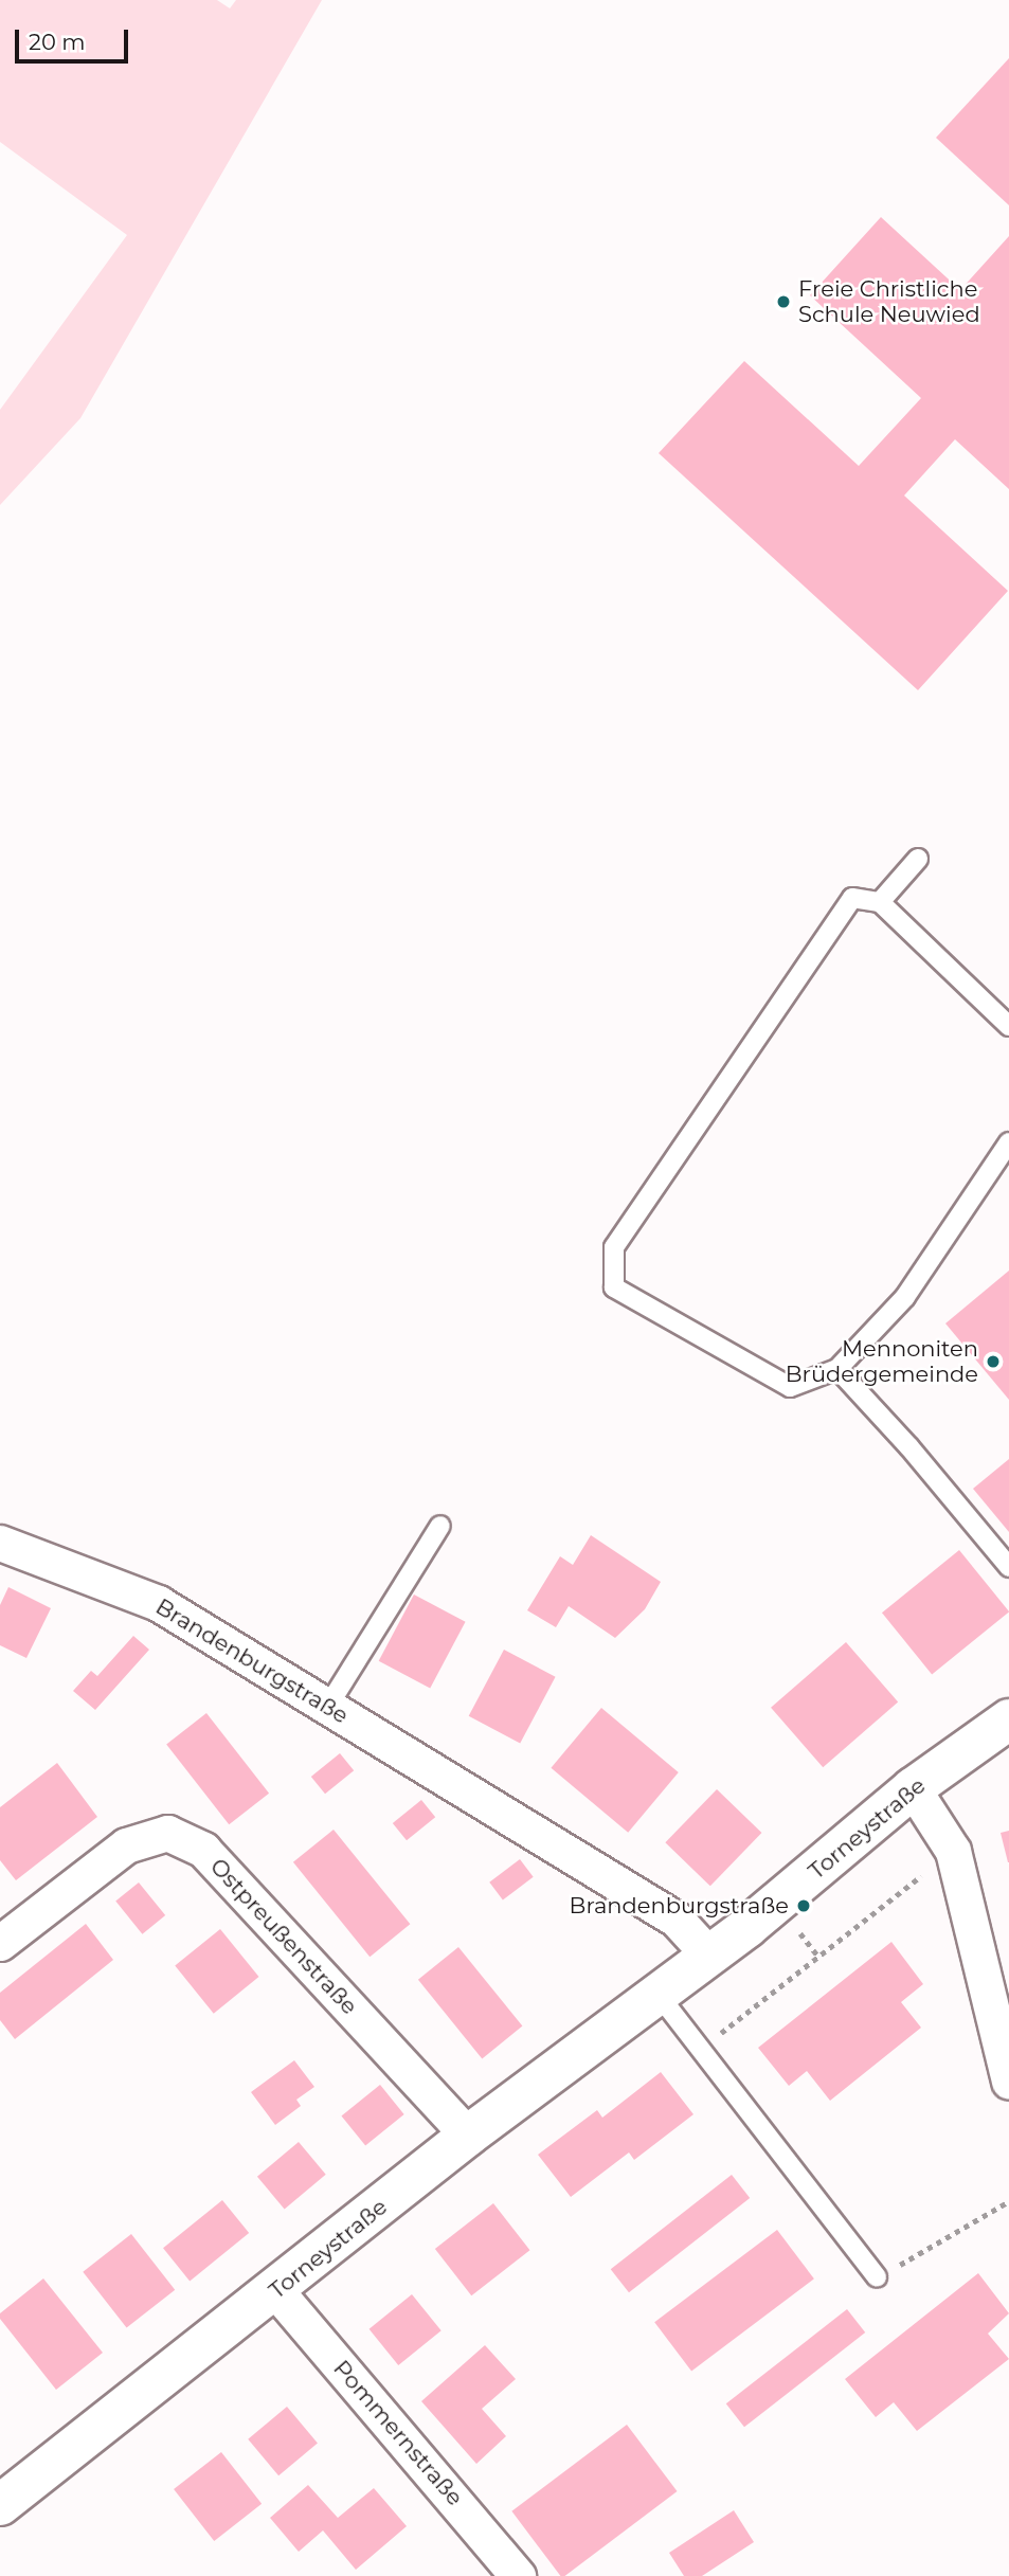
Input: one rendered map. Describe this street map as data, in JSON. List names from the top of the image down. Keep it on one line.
{"streets":{"street":["Brandenburgstraße","Torneystraße","Ostpreußenstraße","Pommernstraße"]},"crossings":[["Brandenburgstraße","Torneystraße"],["Torneystraße","Ostpreußenstraße"],["Torneystraße","Pommernstraße"]],"places":["Freie Christliche Schule Neuwied","Mennoniten Brüdergemeinde","Brandenburgstraße"],"scale_bar":"20 m"}
